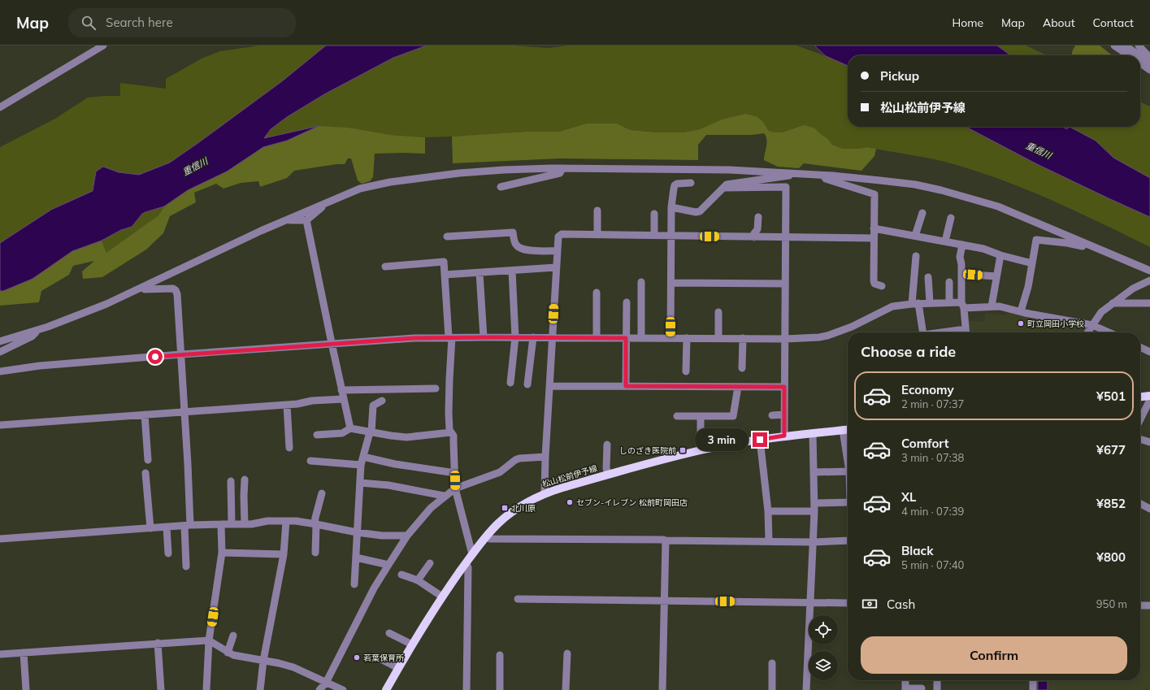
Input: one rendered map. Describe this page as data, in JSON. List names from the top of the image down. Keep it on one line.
{"streets":{"main road":["松山松前伊予線"]},"water":["重信川"],"places":{"other":["町立岡田小学校","セブン-イレブン 松前町岡田店","若葉保育所"],"transit":["しのざき医院前","北川原"]},"page":{"header":"Map","search":"Search here","nav":["Home","Map","About","Contact"],"banner":["Pickup","松山松前伊予線"],"heading":"Choose a ride","list":[{"name":"Economy","note":"2 min · 07:37","value":"¥501"},{"name":"Comfort","note":"3 min · 07:38","value":"¥677"},{"name":"XL","note":"4 min · 07:39","value":"¥852"},{"name":"Black","note":"5 min · 07:40","value":"¥800"}],"bubble":"3 min","pay":["Cash","950 m"],"buttons":"Confirm"}}
